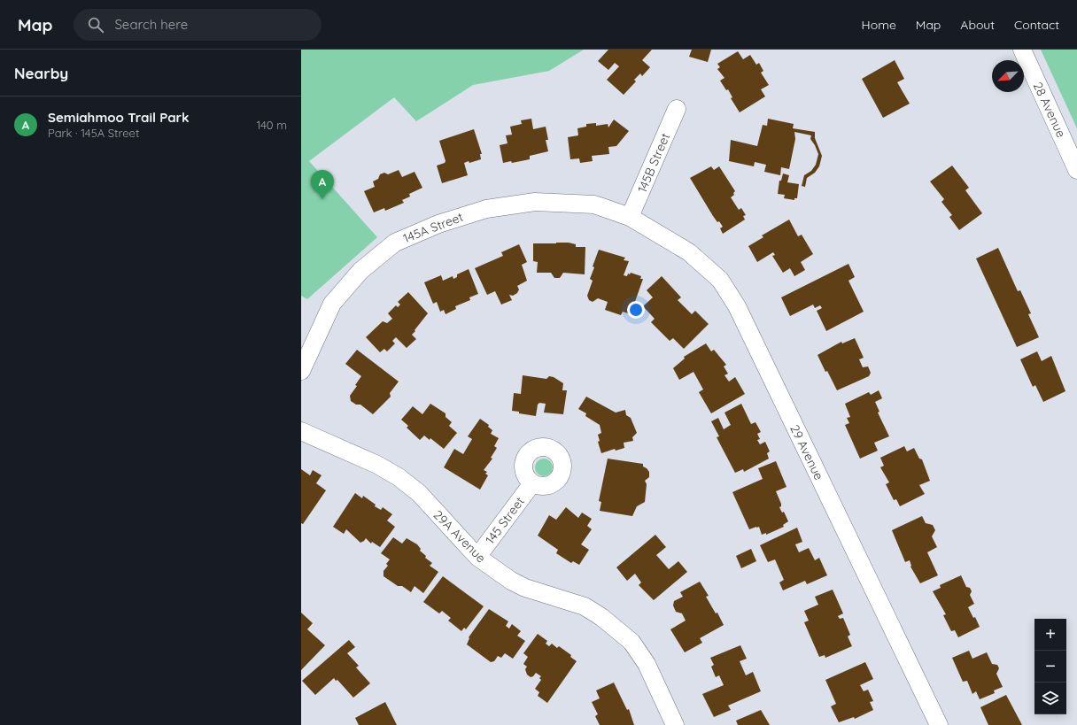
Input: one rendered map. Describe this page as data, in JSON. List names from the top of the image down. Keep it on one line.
{"streets":{"street":["28 Avenue","145B Street","145A Street","29 Avenue","145 Street","29A Avenue"]},"crossings":[["145B Street","145A Street"],["145B Street","29 Avenue"],["145A Street","29 Avenue"],["145 Street","29A Avenue"]],"north":"bottom left","page":{"header":"Map","search":"Search here","nav":["Home","Map","About","Contact"],"heading":"Nearby","list":[{"mark":"A","name":"Semiahmoo Trail Park","note":"Park · 145A Street","value":"140 m"}],"pins":"A","map_buttons":["+","−"]}}
